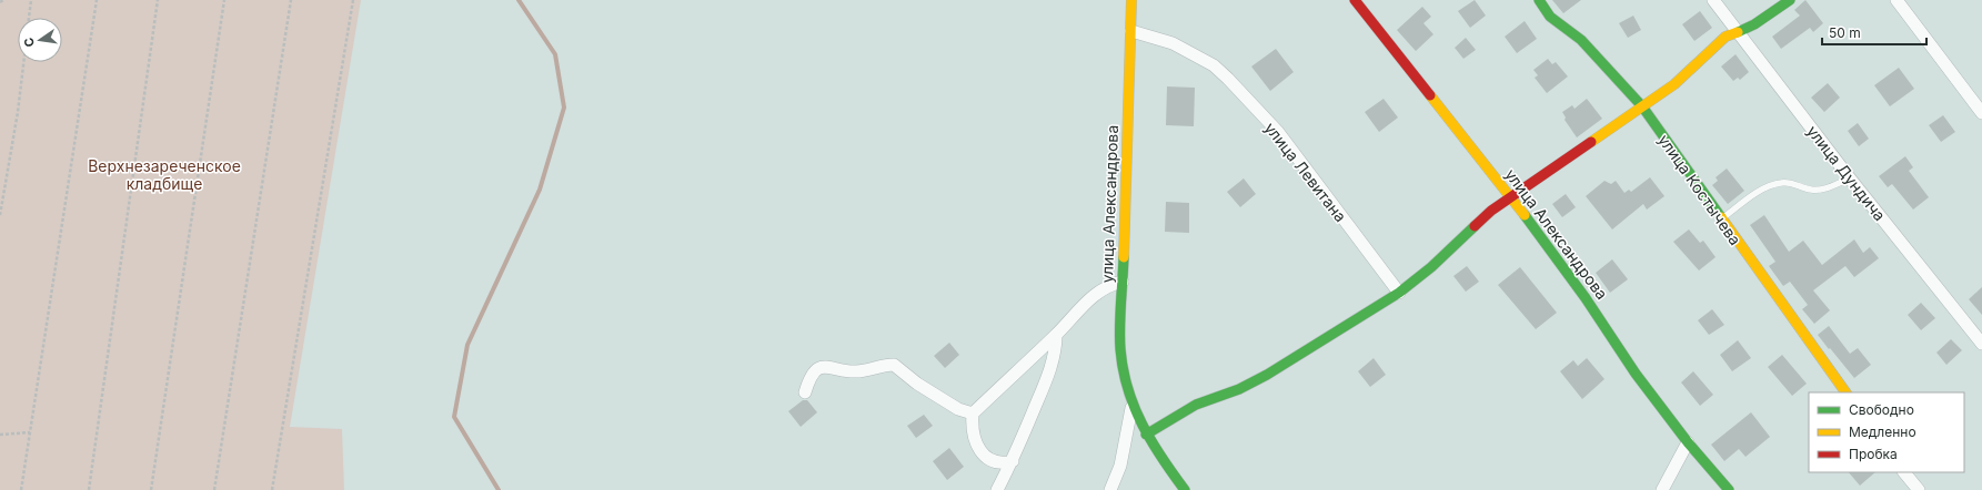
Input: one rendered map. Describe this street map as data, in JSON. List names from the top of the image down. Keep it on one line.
{"streets":{"street":["улица Левитана","улица Дундича","улица Костычева","улица Александрова"]},"crossings":[["улица Левитана","улица Александрова"]],"parks":["Верхнезареченское кладбище"],"legend":["Свободно","Медленно","Пробка"],"scale_bar":"50 m","north":"left"}
